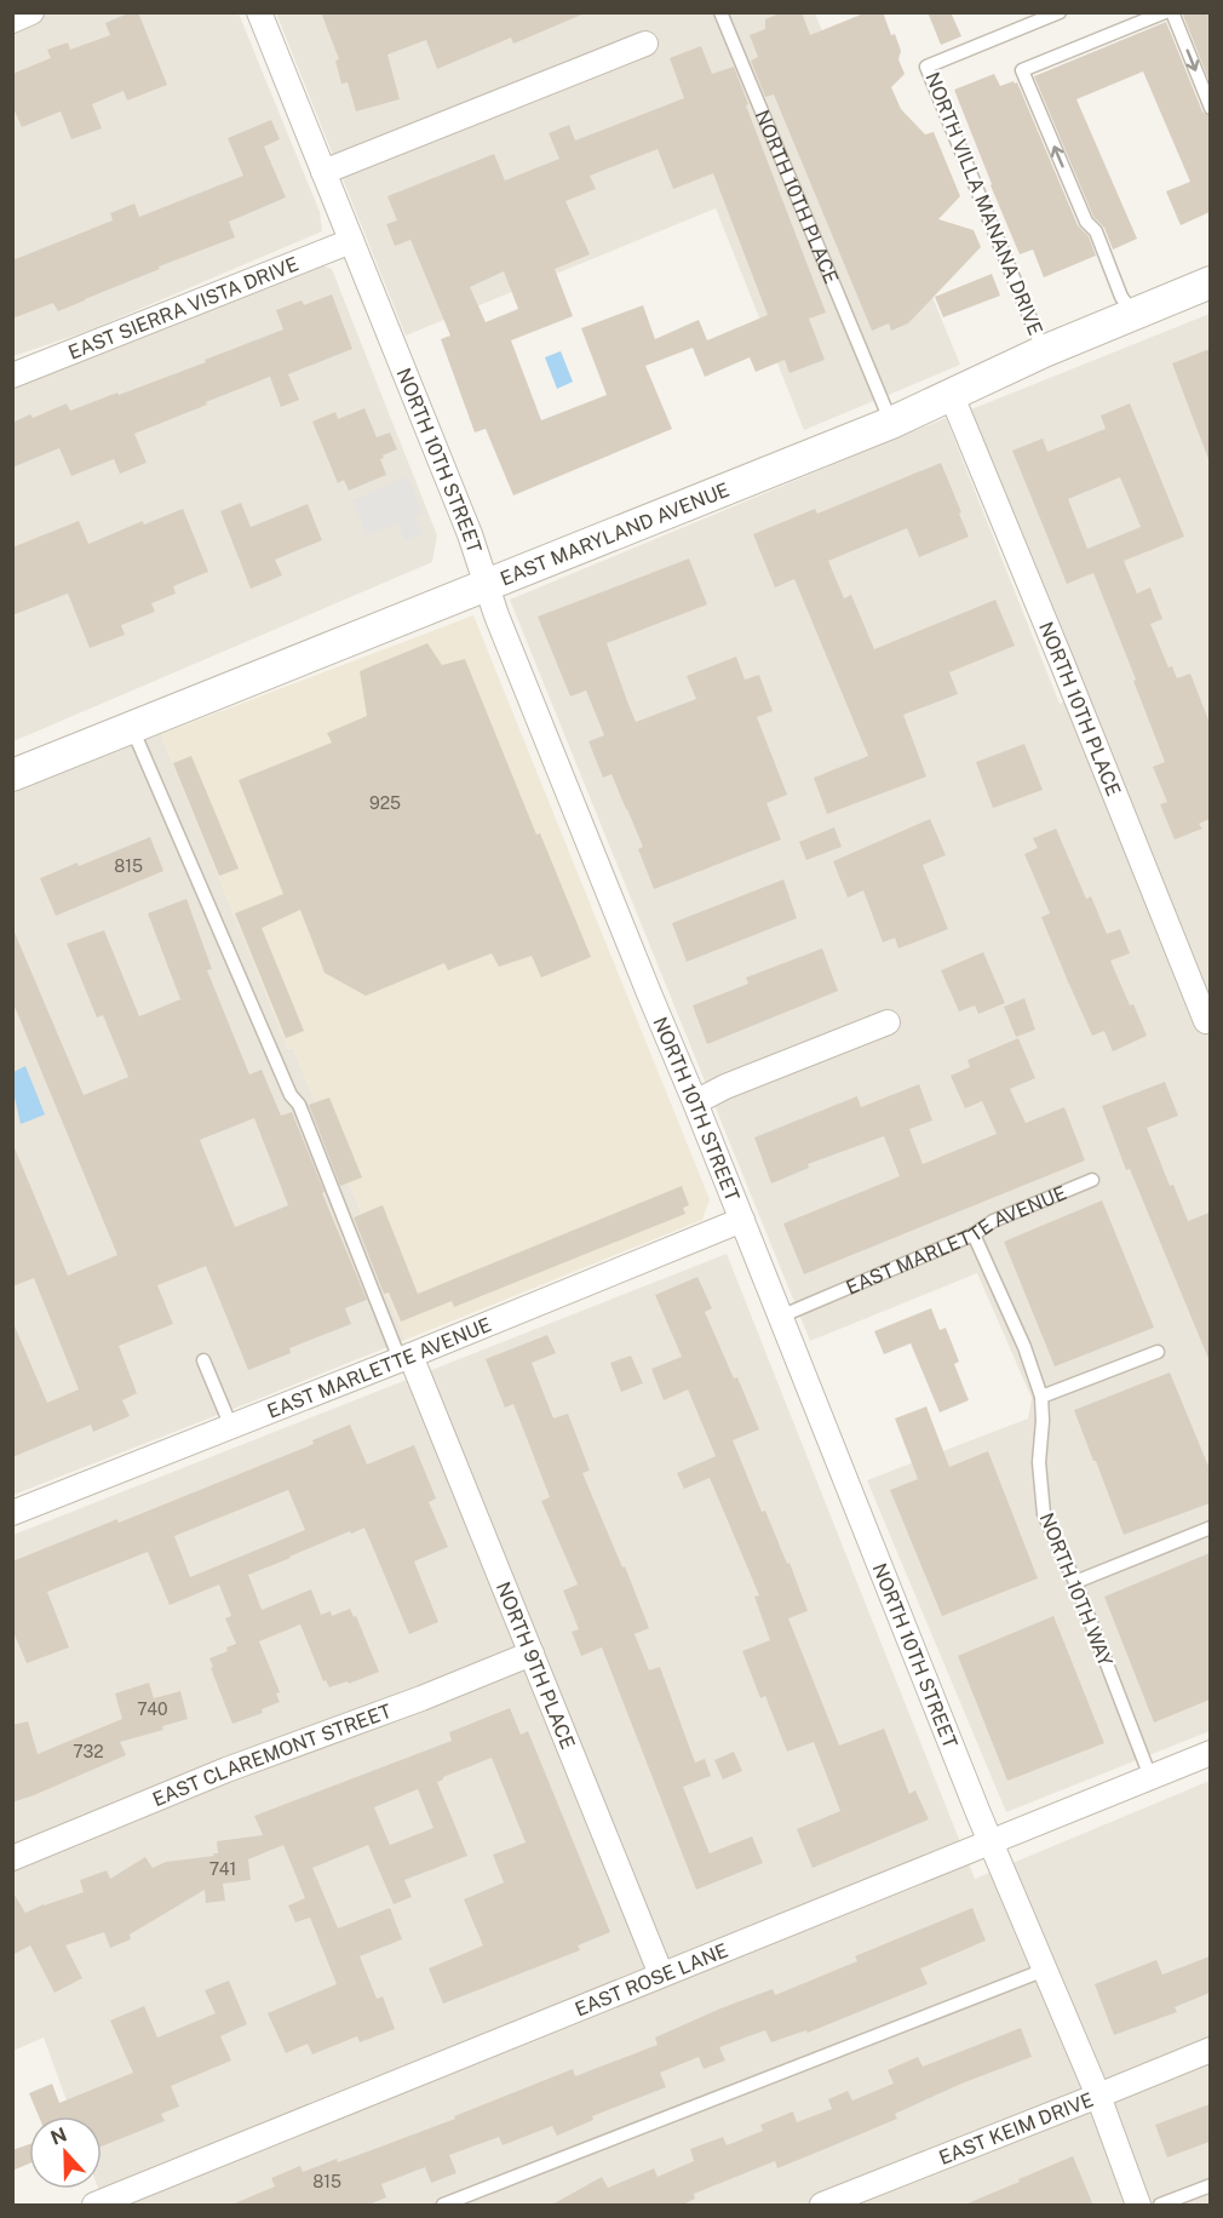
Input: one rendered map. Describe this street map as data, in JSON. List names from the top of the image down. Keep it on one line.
{"streets":{"street":["NORTH 10TH PLACE","EAST SIERRA VISTA DRIVE","NORTH 10TH STREET","EAST MARYLAND AVENUE","EAST MARLETTE AVENUE","NORTH 9TH PLACE","EAST CLAREMONT STREET","EAST ROSE LANE","EAST KEIM DRIVE"],"lane":["NORTH VILLA MANANA DRIVE","NORTH 10TH WAY"]},"crossings":[["NORTH 10TH PLACE","EAST MARYLAND AVENUE"],["NORTH VILLA MANANA DRIVE","EAST MARYLAND AVENUE"],["EAST SIERRA VISTA DRIVE","NORTH 10TH STREET"],["NORTH 10TH STREET","EAST MARYLAND AVENUE"],["NORTH 10TH STREET","EAST MARLETTE AVENUE"],["NORTH 10TH STREET","EAST ROSE LANE"],["NORTH 10TH STREET","EAST KEIM DRIVE"],["EAST MARLETTE AVENUE","NORTH 10TH WAY"],["EAST MARLETTE AVENUE","NORTH 9TH PLACE"],["NORTH 10TH WAY","EAST ROSE LANE"],["NORTH 9TH PLACE","EAST CLAREMONT STREET"],["NORTH 9TH PLACE","EAST ROSE LANE"]],"house_numbers":["925","815","740","732","741","815"],"north":"top"}
